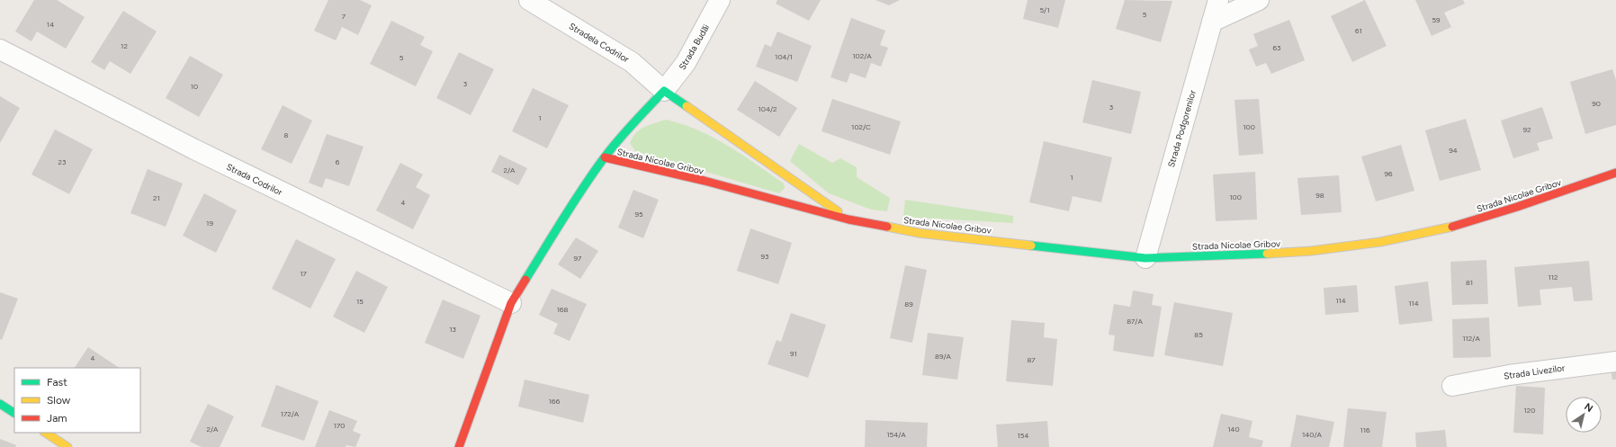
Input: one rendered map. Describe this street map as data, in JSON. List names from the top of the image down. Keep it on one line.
{"streets":{"street":["Stradela Codrilor","Strada Budăi","Strada Podgorenilor","Strada Nicolae Gribov","Strada Codrilor","Strada Livezilor"]},"crossings":[["Stradela Codrilor","Strada Budăi"],["Stradela Codrilor","Strada Nicolae Gribov"],["Strada Budăi","Strada Nicolae Gribov"],["Strada Podgorenilor","Strada Nicolae Gribov"]],"house_numbers":["5/1","5","7","59","14","61","12","63","102/A","104/1","5","3","10","90","3","104/2","1","102/C","100","92","8","94","23","6","2/A","96","1","98","100","21","4","95","19","93","97","17","112","81","114","15","114","89","168","87/A","13","85","112/A","91","89/A","4","87","166","120","172/A","170","2/A","140","116","154/A","140/A","154"],"legend":["Fast","Slow","Jam"],"north":"top right"}
